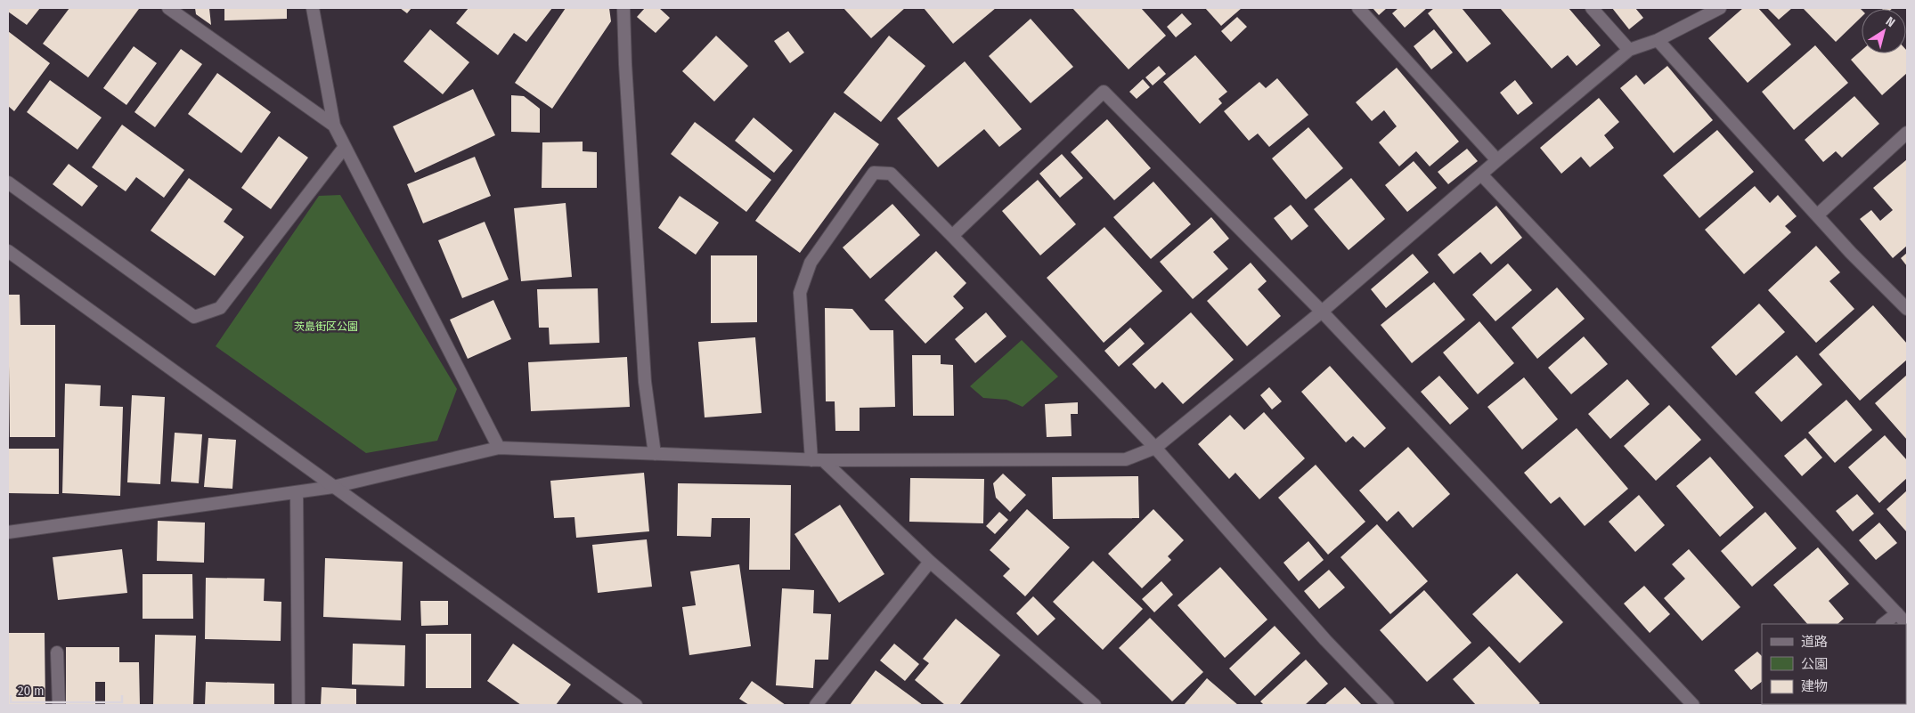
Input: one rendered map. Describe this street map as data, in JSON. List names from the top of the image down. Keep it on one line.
{"parks":["茨島街区公園"],"legend":["道路","公園","建物"],"scale_bar":"20 m","north":"top right"}
